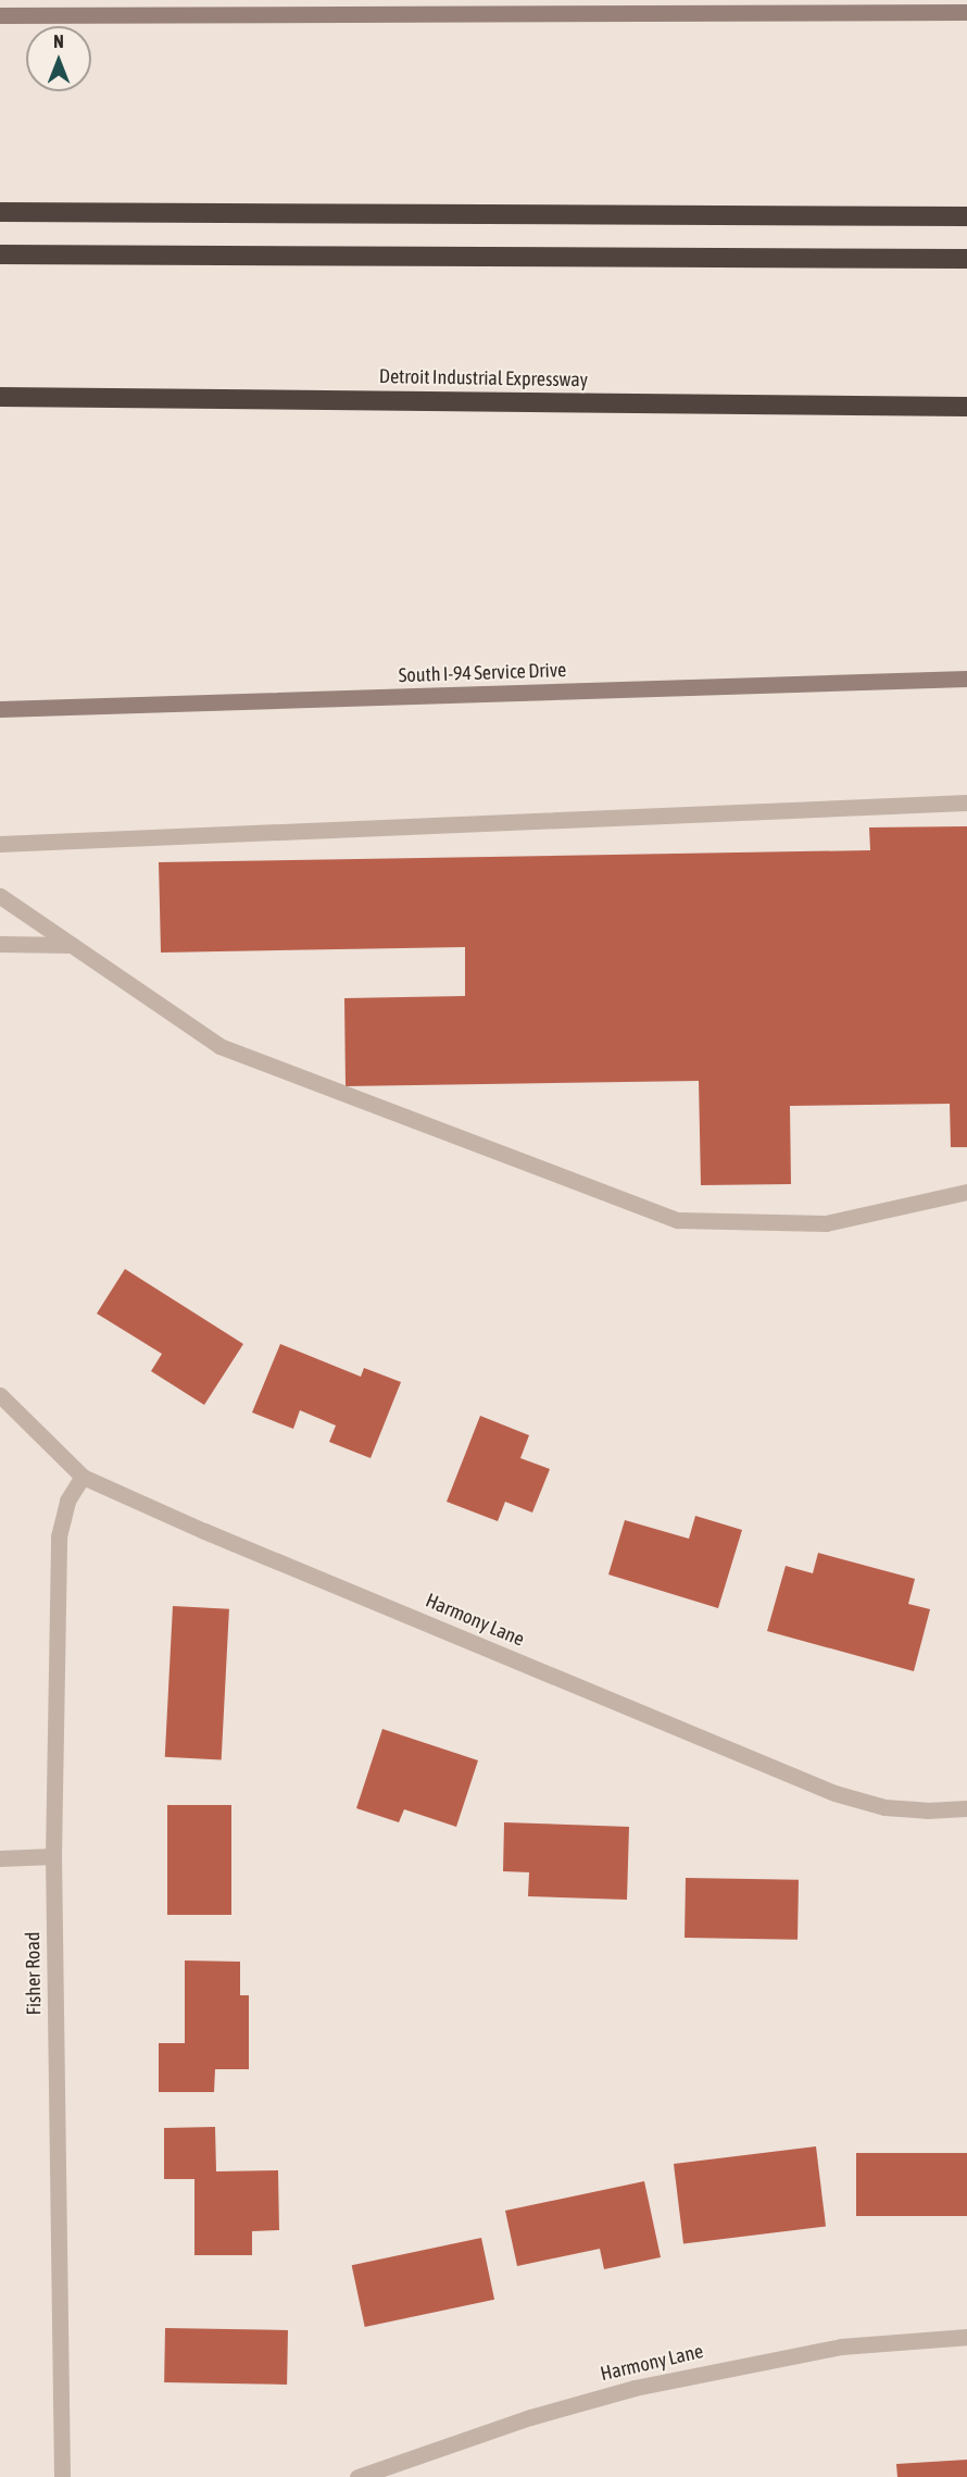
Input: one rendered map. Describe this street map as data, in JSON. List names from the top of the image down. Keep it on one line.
{"streets":{"highway":["Detroit Industrial Expressway"],"street":["South I-94 Service Drive","Harmony Lane","Fisher Road"]},"crossings":[["Harmony Lane","Fisher Road"]],"north":"top"}
